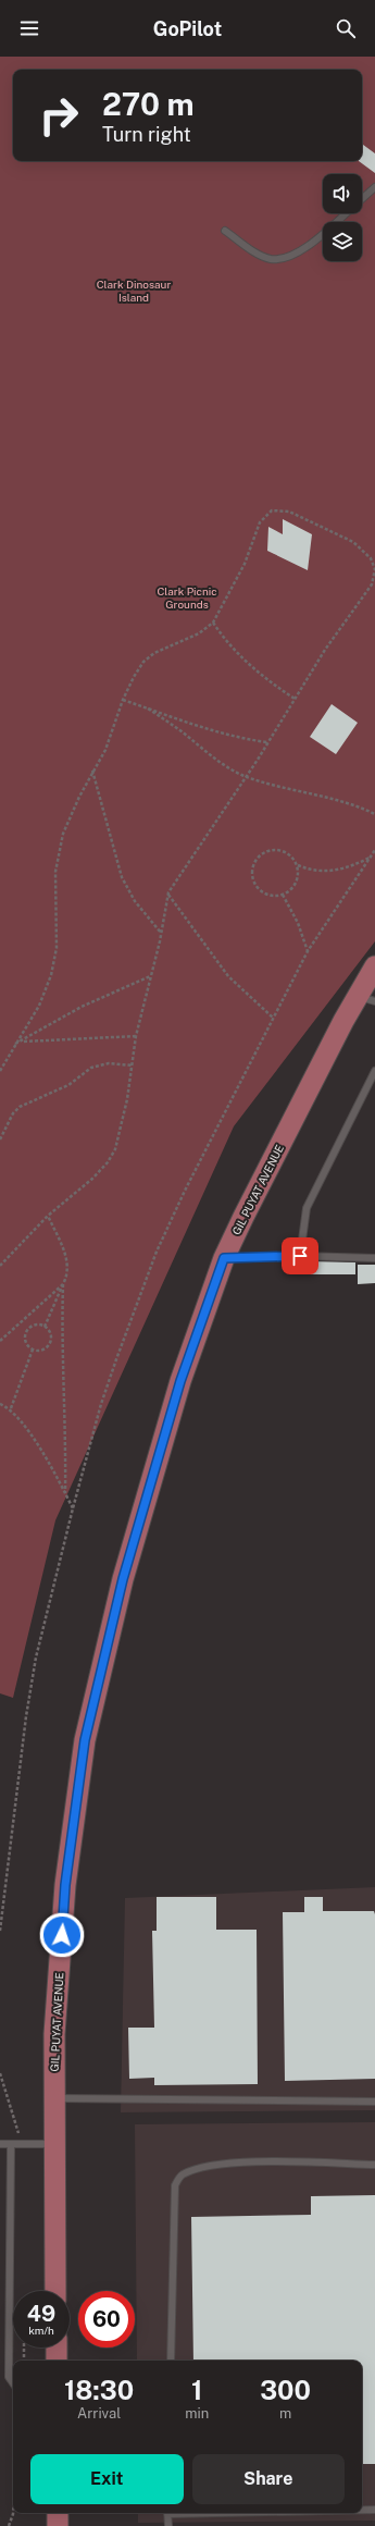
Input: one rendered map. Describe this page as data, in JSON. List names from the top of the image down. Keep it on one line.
{"streets":{"main road":["GIL PUYAT AVENUE"]},"parks":["Clark Dinosaur Island","Clark Picnic Grounds"],"page":{"header":"GoPilot","turn":["270 m","Turn right"],"speed":"49 km/h","limit":"60","eta":["18:30","Arrival","1","min","300","m"],"buttons":["Exit","Share"]}}
